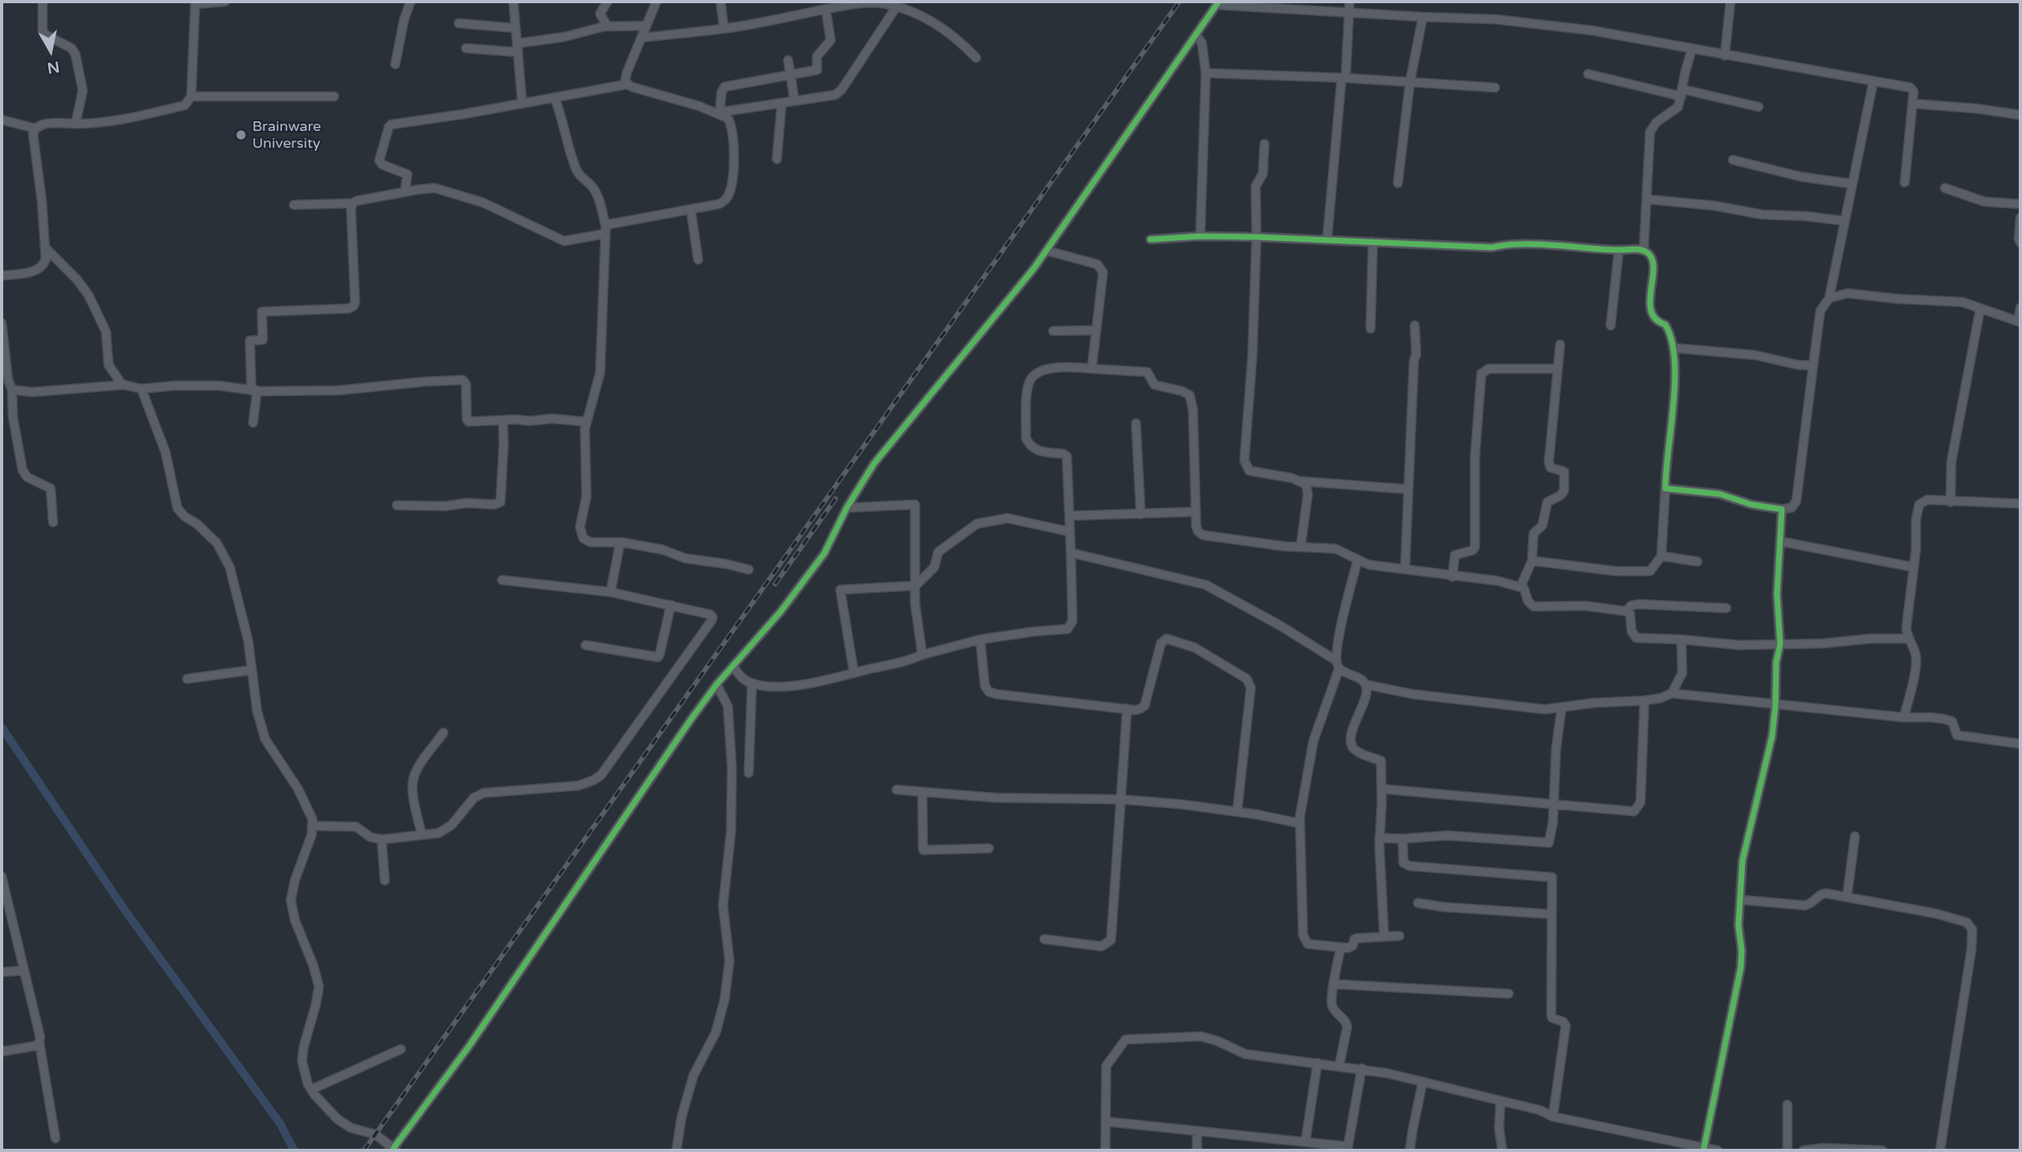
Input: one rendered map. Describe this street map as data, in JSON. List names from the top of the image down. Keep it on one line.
{"places":["Brainware University"],"north":"bottom"}
